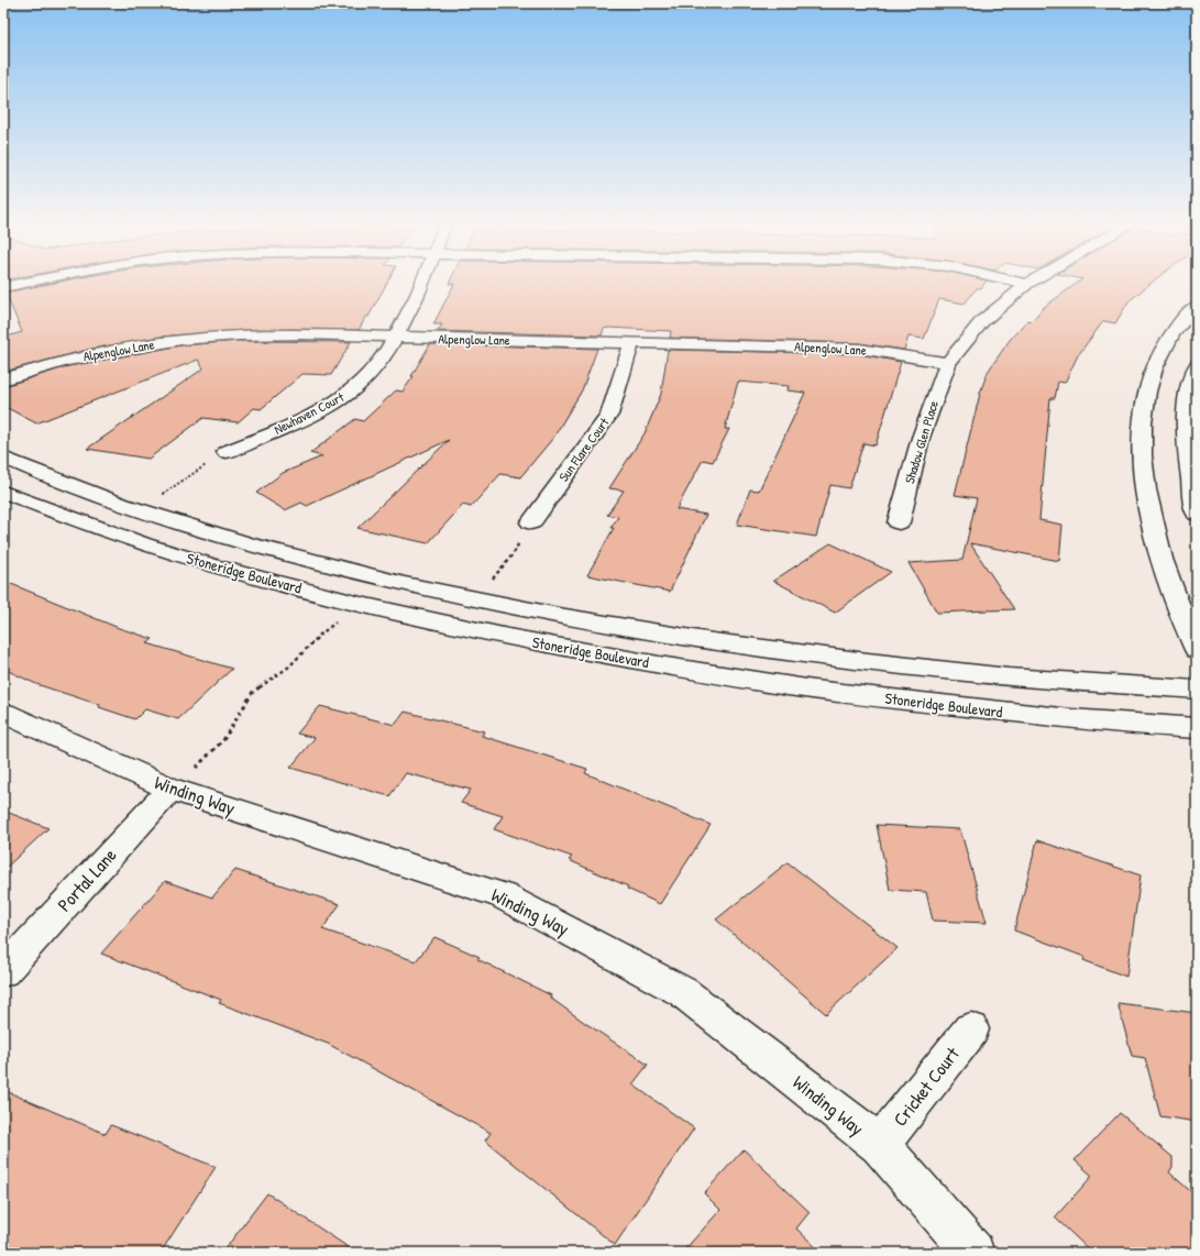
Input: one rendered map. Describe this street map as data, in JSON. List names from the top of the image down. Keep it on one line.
{"streets":{"street":["Alpenglow Lane","Newhaven Court","Shadow Glen Place","Sun Flare Court","Stoneridge Boulevard","Winding Way","Portal Lane","Cricket Court"]},"crossings":[["Alpenglow Lane","Newhaven Court"],["Alpenglow Lane","Shadow Glen Place"],["Alpenglow Lane","Sun Flare Court"],["Winding Way","Portal Lane"],["Winding Way","Cricket Court"]]}
